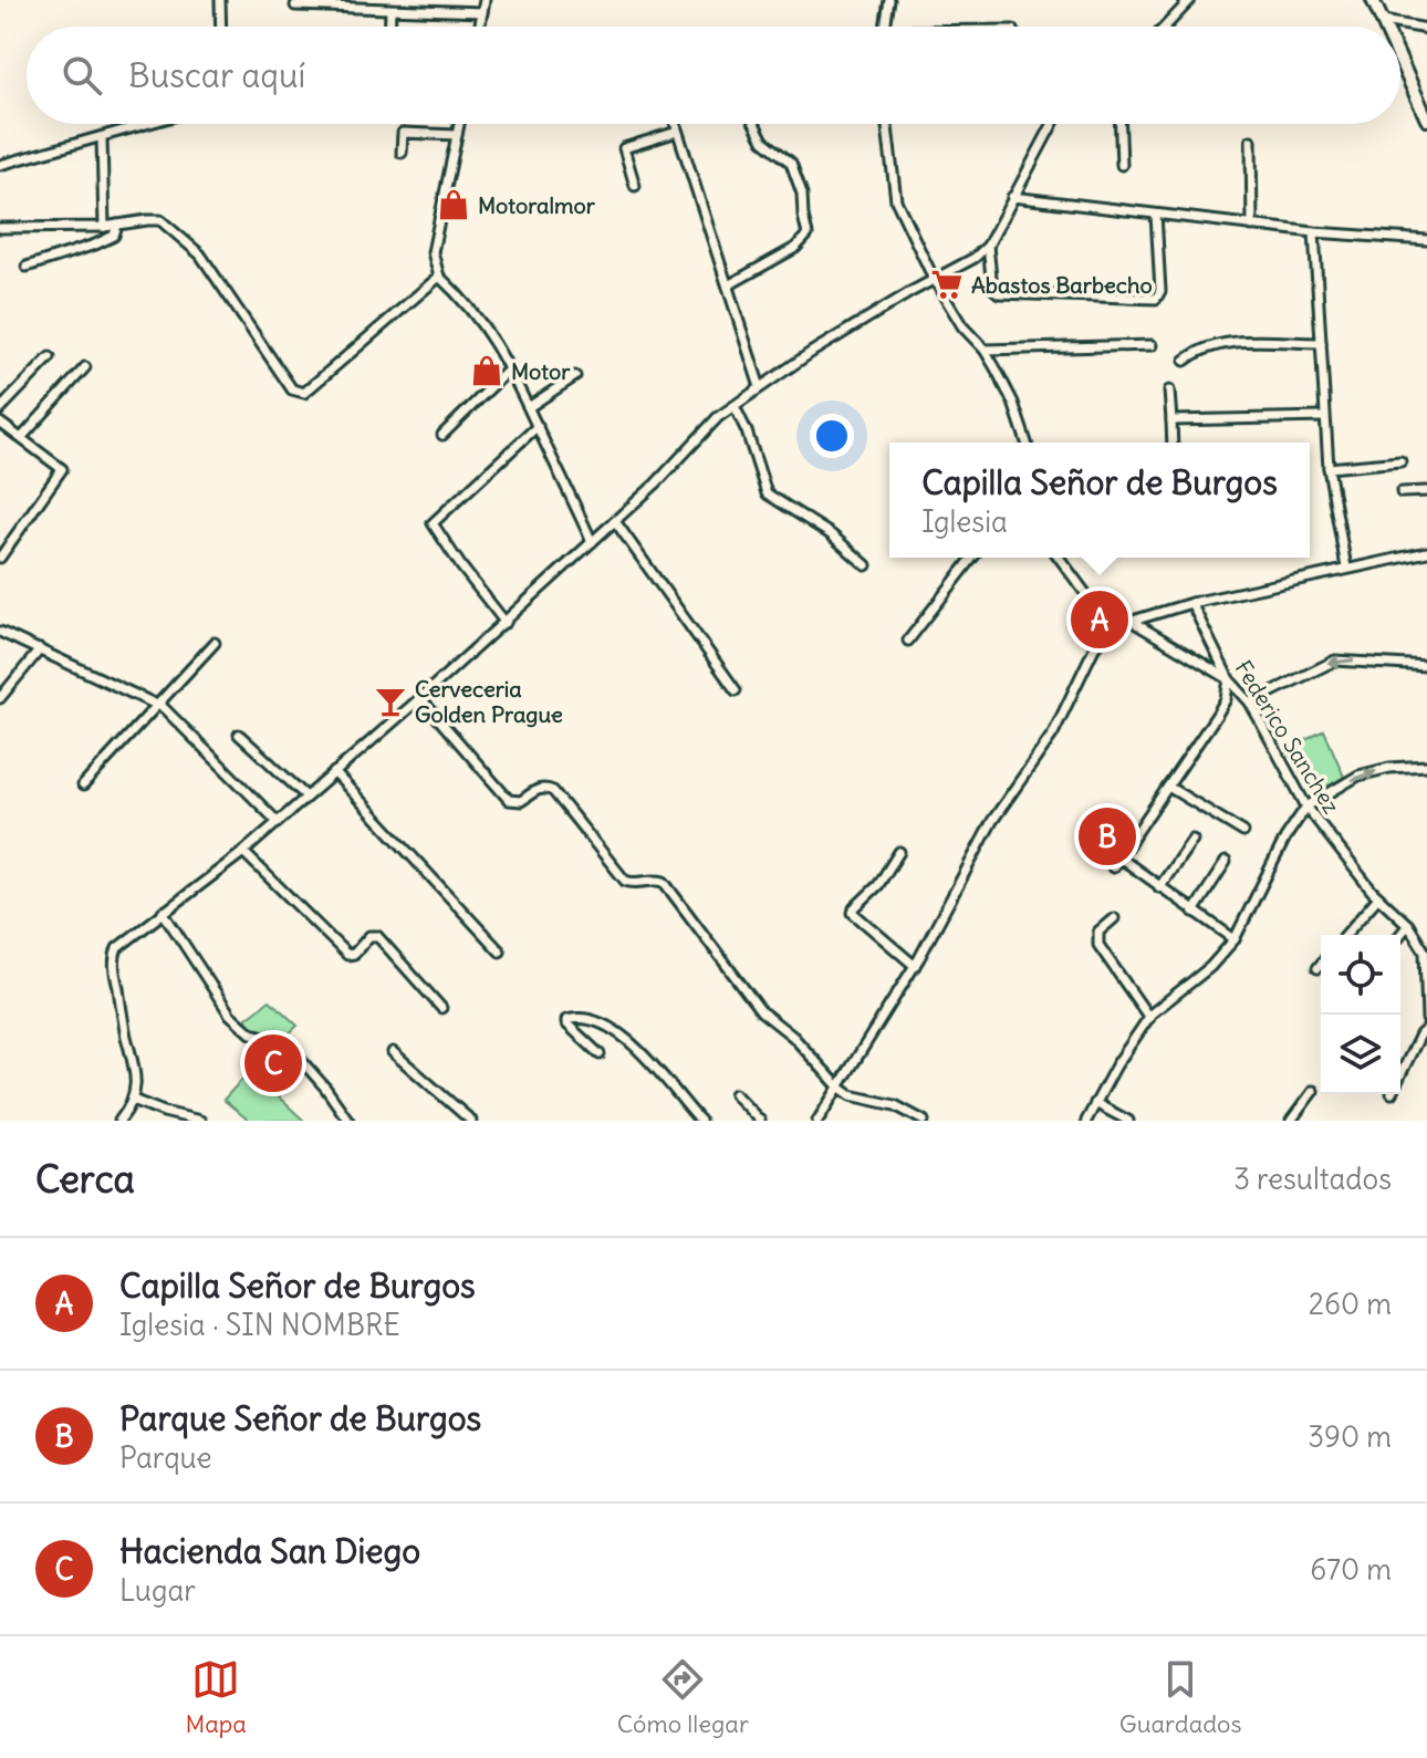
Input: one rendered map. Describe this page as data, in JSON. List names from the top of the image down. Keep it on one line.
{"streets":{"street":["Federico Sanchez"]},"places":{"shop":["Motoralmor","Motor"],"supermarket":["Abastos Barbecho"],"bar":["Cerveceria Golden Prague"]},"page":{"search":"Buscar aquí","popup":["Capilla Señor de Burgos","Iglesia"],"pins":["A","B","C"],"heading":["Cerca","3 resultados"],"list":[{"mark":"A","name":"Capilla Señor de Burgos","note":"Iglesia · SIN NOMBRE","value":"260 m"},{"mark":"B","name":"Parque Señor de Burgos","note":"Parque","value":"390 m"},{"mark":"C","name":"Hacienda San Diego","note":"Lugar","value":"670 m"}],"nav":["Mapa","Cómo llegar","Guardados"]}}
